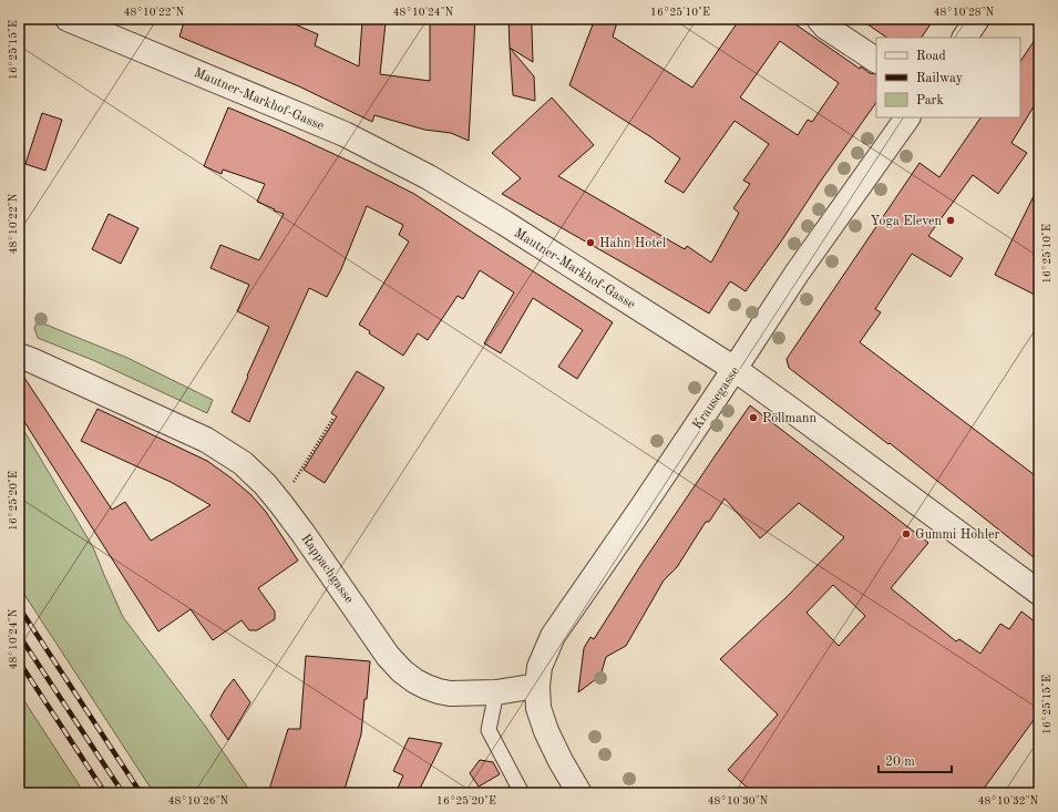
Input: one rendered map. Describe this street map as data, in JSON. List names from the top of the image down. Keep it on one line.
{"streets":{"street":["Mautner-Markhof-Gasse","Krausegasse","Rappachgasse"]},"crossings":[["Mautner-Markhof-Gasse","Krausegasse"],["Krausegasse","Rappachgasse"]],"places":["Yoga Eleven","Hahn Hotel","Pöllmann","Gummi Hohler"],"legend":["Road","Railway","Park"],"scale_bar":"20 m","coordinates":["48°10'22\"N","48°10'24\"N","16°25'10\"E","48°10'28\"N","16°25'15\"E","16°25'20\"E","48°10'26\"N","48°10'30\"N","48°10'32\"N"]}
